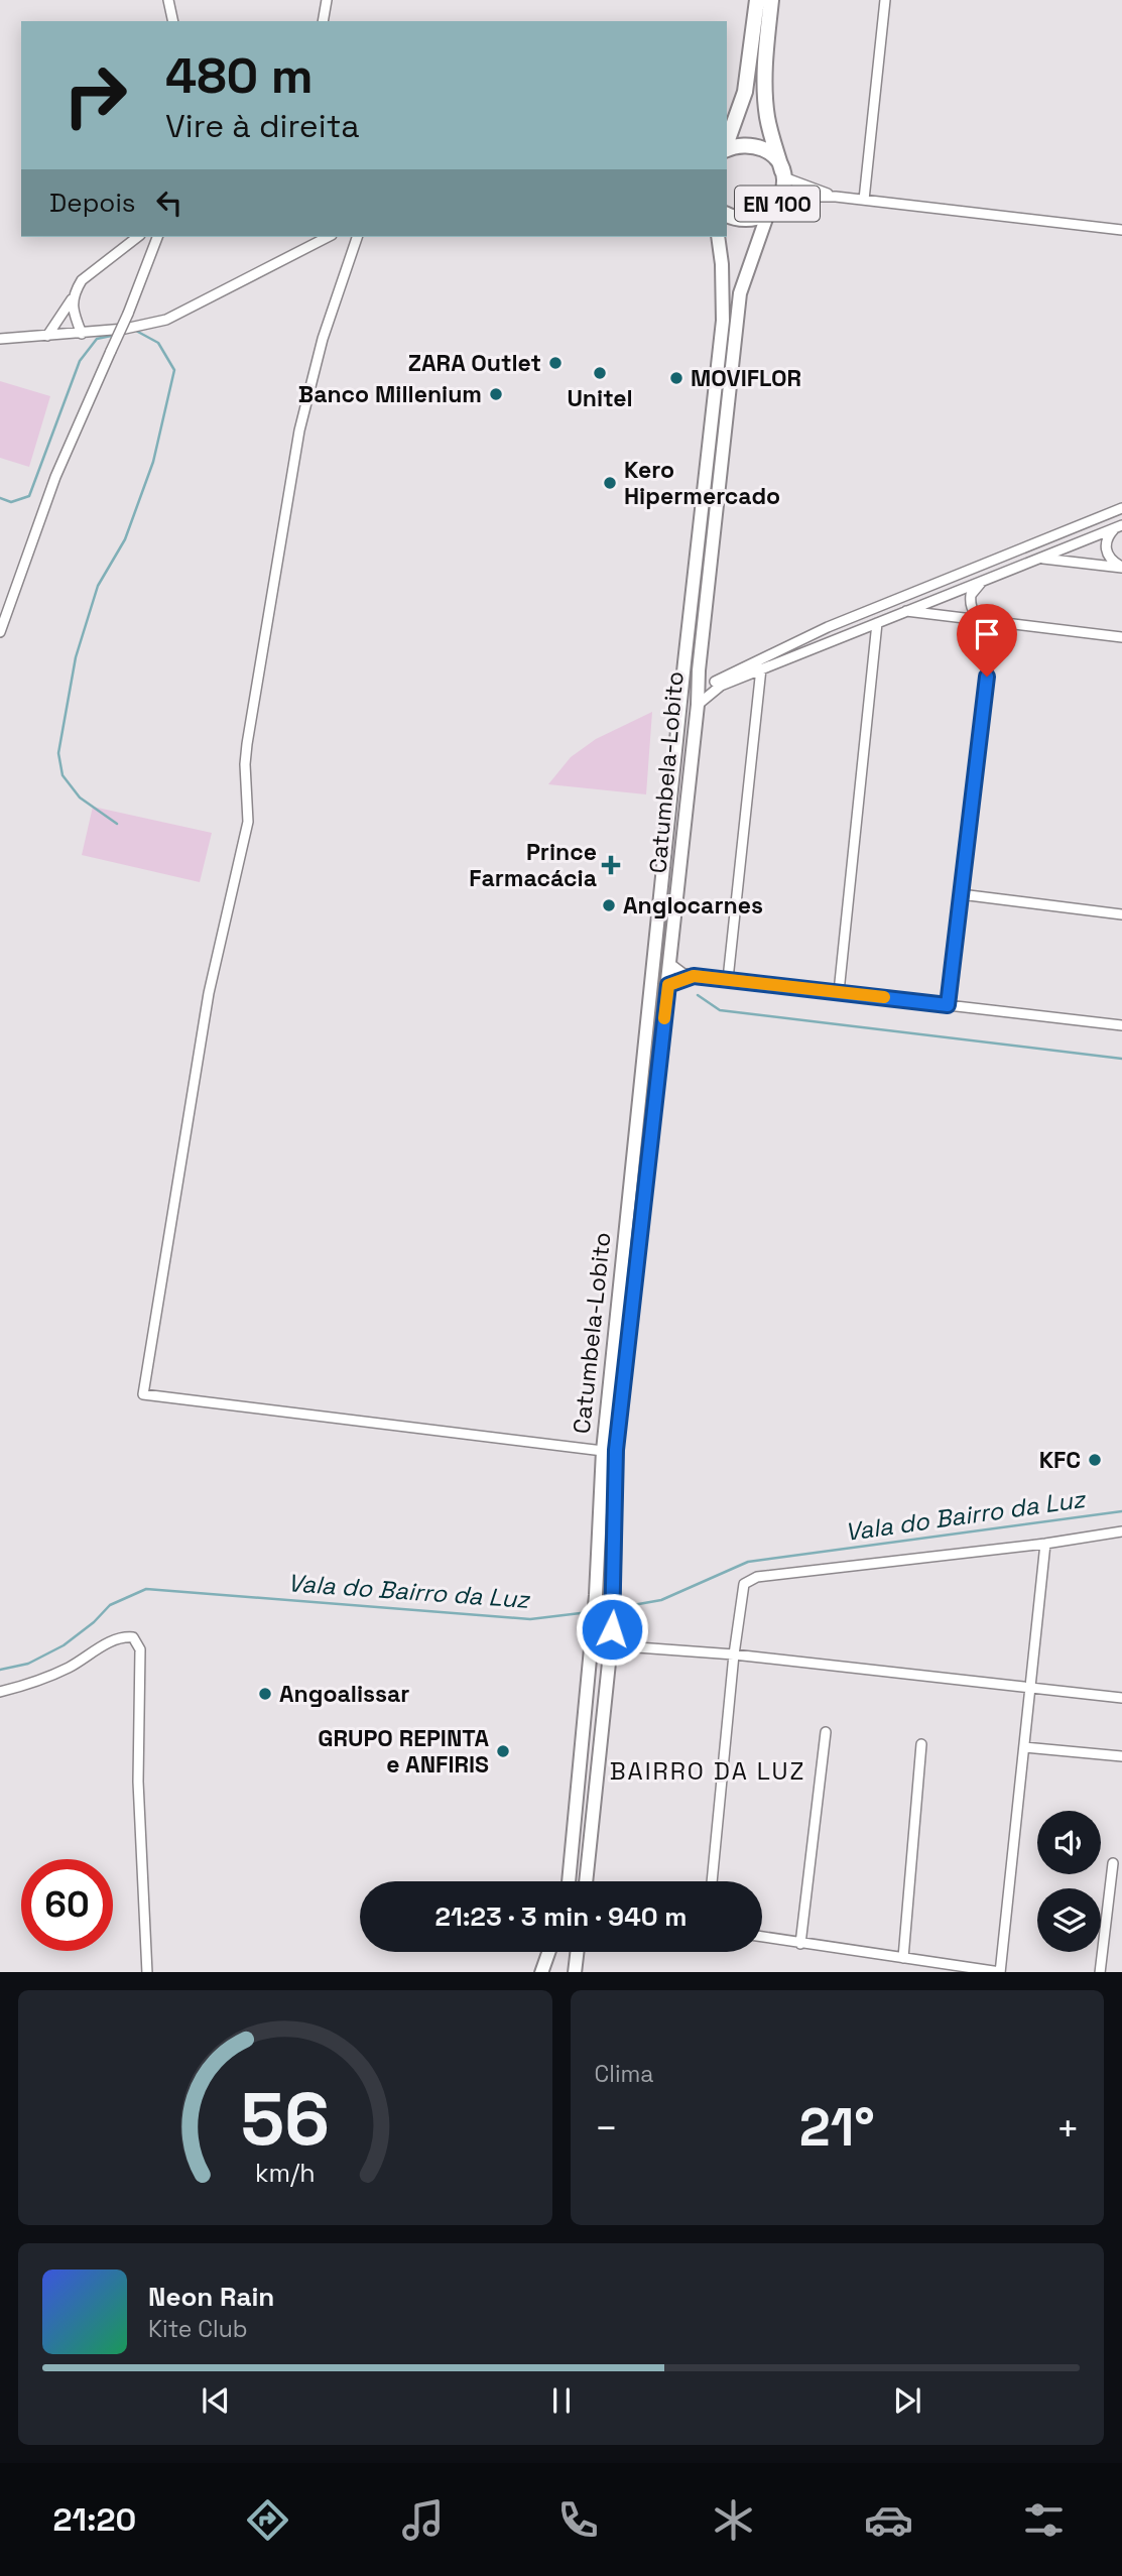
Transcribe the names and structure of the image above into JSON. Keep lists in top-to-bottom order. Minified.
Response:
{"streets":{"highway":["EN 100"],"main road":["Catumbela-Lobito"]},"crossings":[["EN 100","Catumbela-Lobito"]],"districts":["BAIRRO DA LUZ"],"water":["Vala do Bairro da Luz"],"places":{"other":["ZARA Outlet","Unitel","MOVIFLOR","Banco Millenium","Kero Hipermercado","Anglocarnes","KFC","Angoalissar","GRUPO REPINTA e ANFIRIS"],"health":["Prince Farmacácia"]},"page":{"turn":["480 m","Vire à direita"],"then":"Depois","limit":"60","trip":"21:23 · 3 min · 940 m","tile":"Clima","heat":["−","21°","+"],"song":["Neon Rain","Kite Club"],"tabs":"21:20","gauge":["56","km/h"]}}
